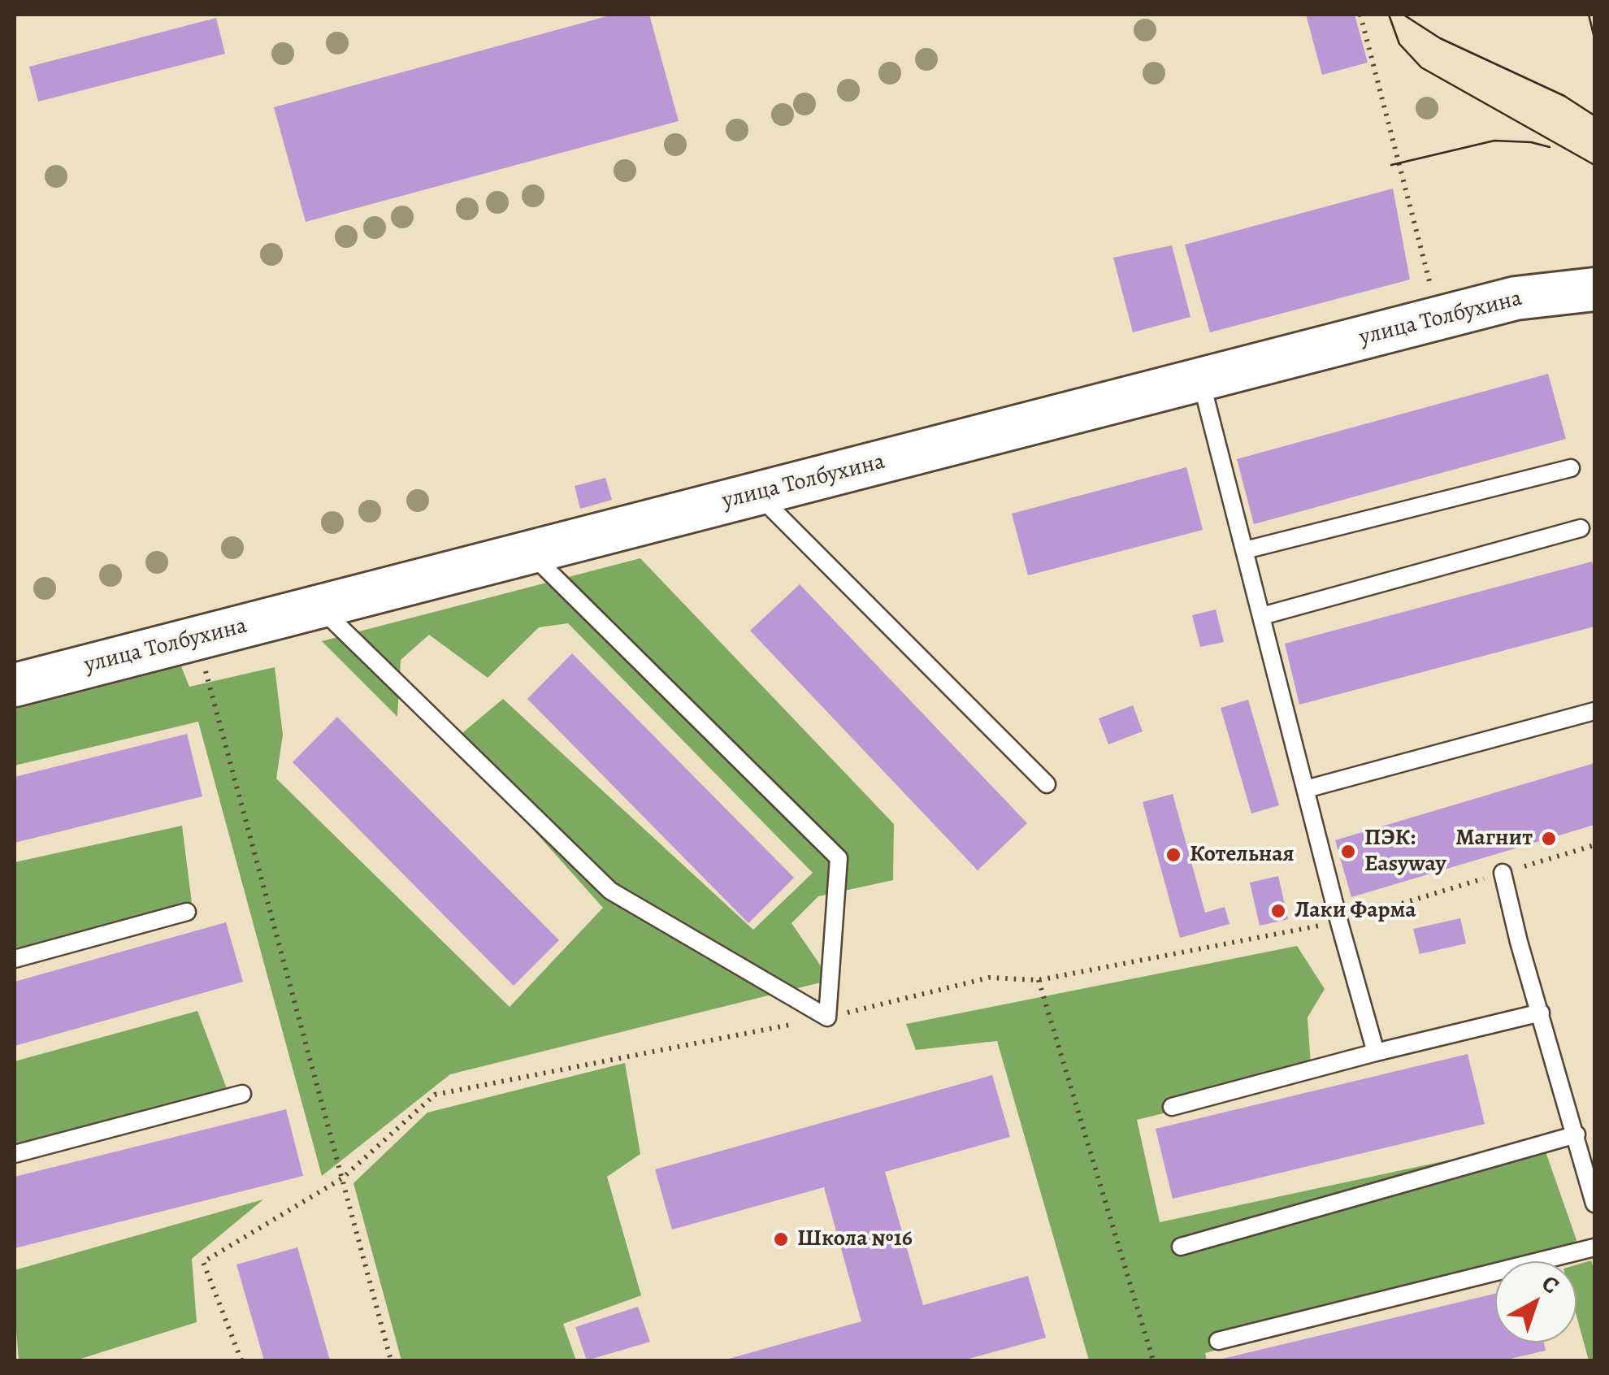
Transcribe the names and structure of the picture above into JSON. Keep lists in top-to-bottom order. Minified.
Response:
{"streets":{"street":["улица Толбухина"]},"places":["Магнит","ПЭК: Easyway","Котельная","Лаки Фарма","Школа №16"],"north":"top right"}
